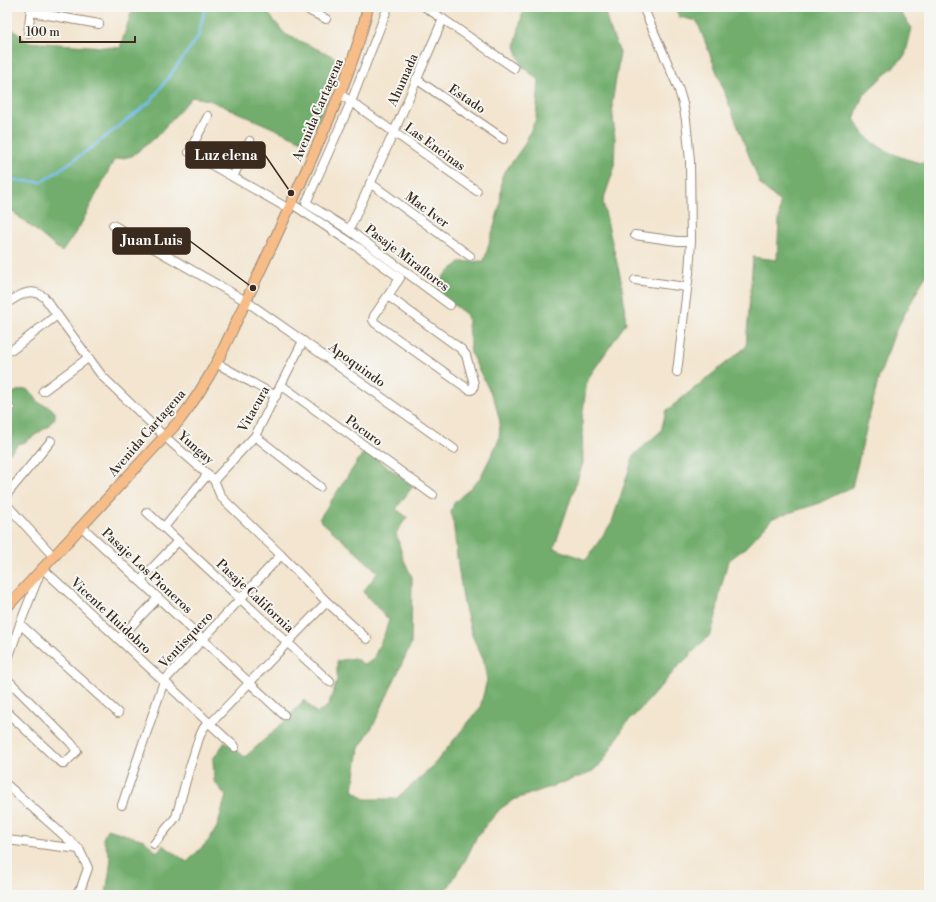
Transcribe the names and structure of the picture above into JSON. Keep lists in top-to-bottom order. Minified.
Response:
{"streets":{"main road":["Avenida Cartagena"],"street":["Ahumada","Estado","Las Encinas","Mac Iver","Pasaje Miraflores","Apoquindo","Vitacura","Pocuro","Yungay","Pasaje Los Pioneros","Pasaje California","Vicente Huidobro","Ventisquero"]},"crossings":[["Ahumada","Estado"],["Ahumada","Las Encinas"],["Ahumada","Mac Iver"],["Ahumada","Pasaje Miraflores"],["Avenida Cartagena","Las Encinas"],["Avenida Cartagena","Apoquindo"],["Avenida Cartagena","Yungay"],["Avenida Cartagena","Pasaje Los Pioneros"],["Avenida Cartagena","Vicente Huidobro"],["Las Encinas","Pasaje Miraflores"],["Apoquindo","Vitacura"],["Vitacura","Pocuro"],["Vitacura","Yungay"],["Yungay","Ventisquero"],["Pasaje Los Pioneros","Ventisquero"],["Pasaje California","Ventisquero"],["Vicente Huidobro","Ventisquero"]],"places":["Luz elena","Juan Luis"],"scale_bar":"100 m"}
